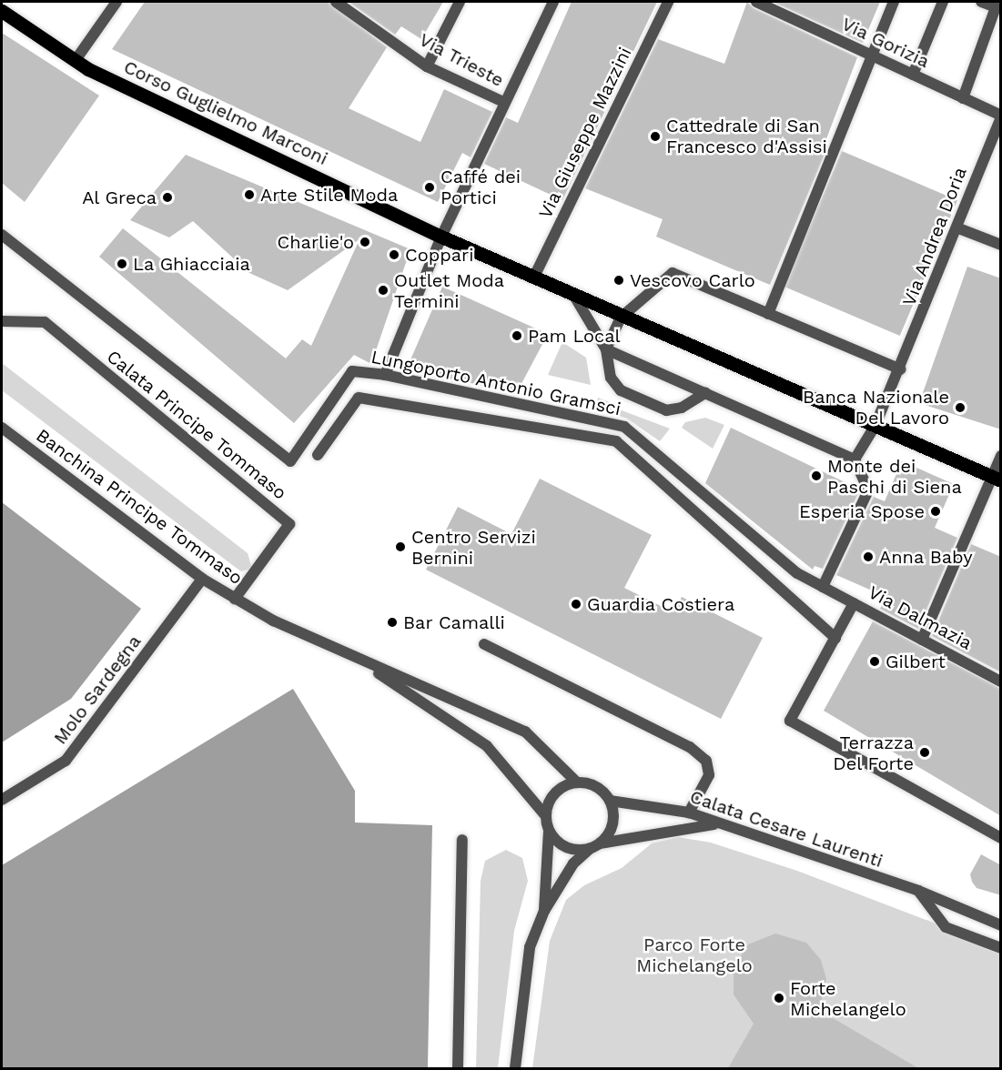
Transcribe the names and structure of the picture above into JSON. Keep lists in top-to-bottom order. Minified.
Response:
{"streets":{"main road":["Corso Guglielmo Marconi"],"street":["Via Gorizia","Via Trieste","Via Giuseppe Mazzini","Via Andrea Doria","Lungoporto Antonio Gramsci","Calata Principe Tommaso","Banchina Principe Tommaso","Via Dalmazia","Molo Sardegna","Calata Cesare Laurenti"]},"crossings":[["Via Gorizia","Via Andrea Doria"],["Via Trieste","Corso Guglielmo Marconi"],["Via Trieste","Lungoporto Antonio Gramsci"],["Corso Guglielmo Marconi","Via Giuseppe Mazzini"],["Corso Guglielmo Marconi","Via Andrea Doria"],["Lungoporto Antonio Gramsci","Via Dalmazia"],["Calata Principe Tommaso","Banchina Principe Tommaso"],["Banchina Principe Tommaso","Molo Sardegna"]],"parks":["Parco Forte Michelangelo"],"places":["Cattedrale di San Francesco d'Assisi","Caffé dei Portici","Arte Stile Moda","Al Greca","Charlie'o","Coppari","La Ghiacciaia","Vescovo Carlo","Outlet Moda Termini","Pam Local","Banca Nazionale Del Lavoro","Monte dei Paschi di Siena","Esperia Spose","Centro Servizi Bernini","Anna Baby","Guardia Costiera","Bar Camalli","Gilbert","Terrazza Del Forte","Forte Michelangelo"]}
